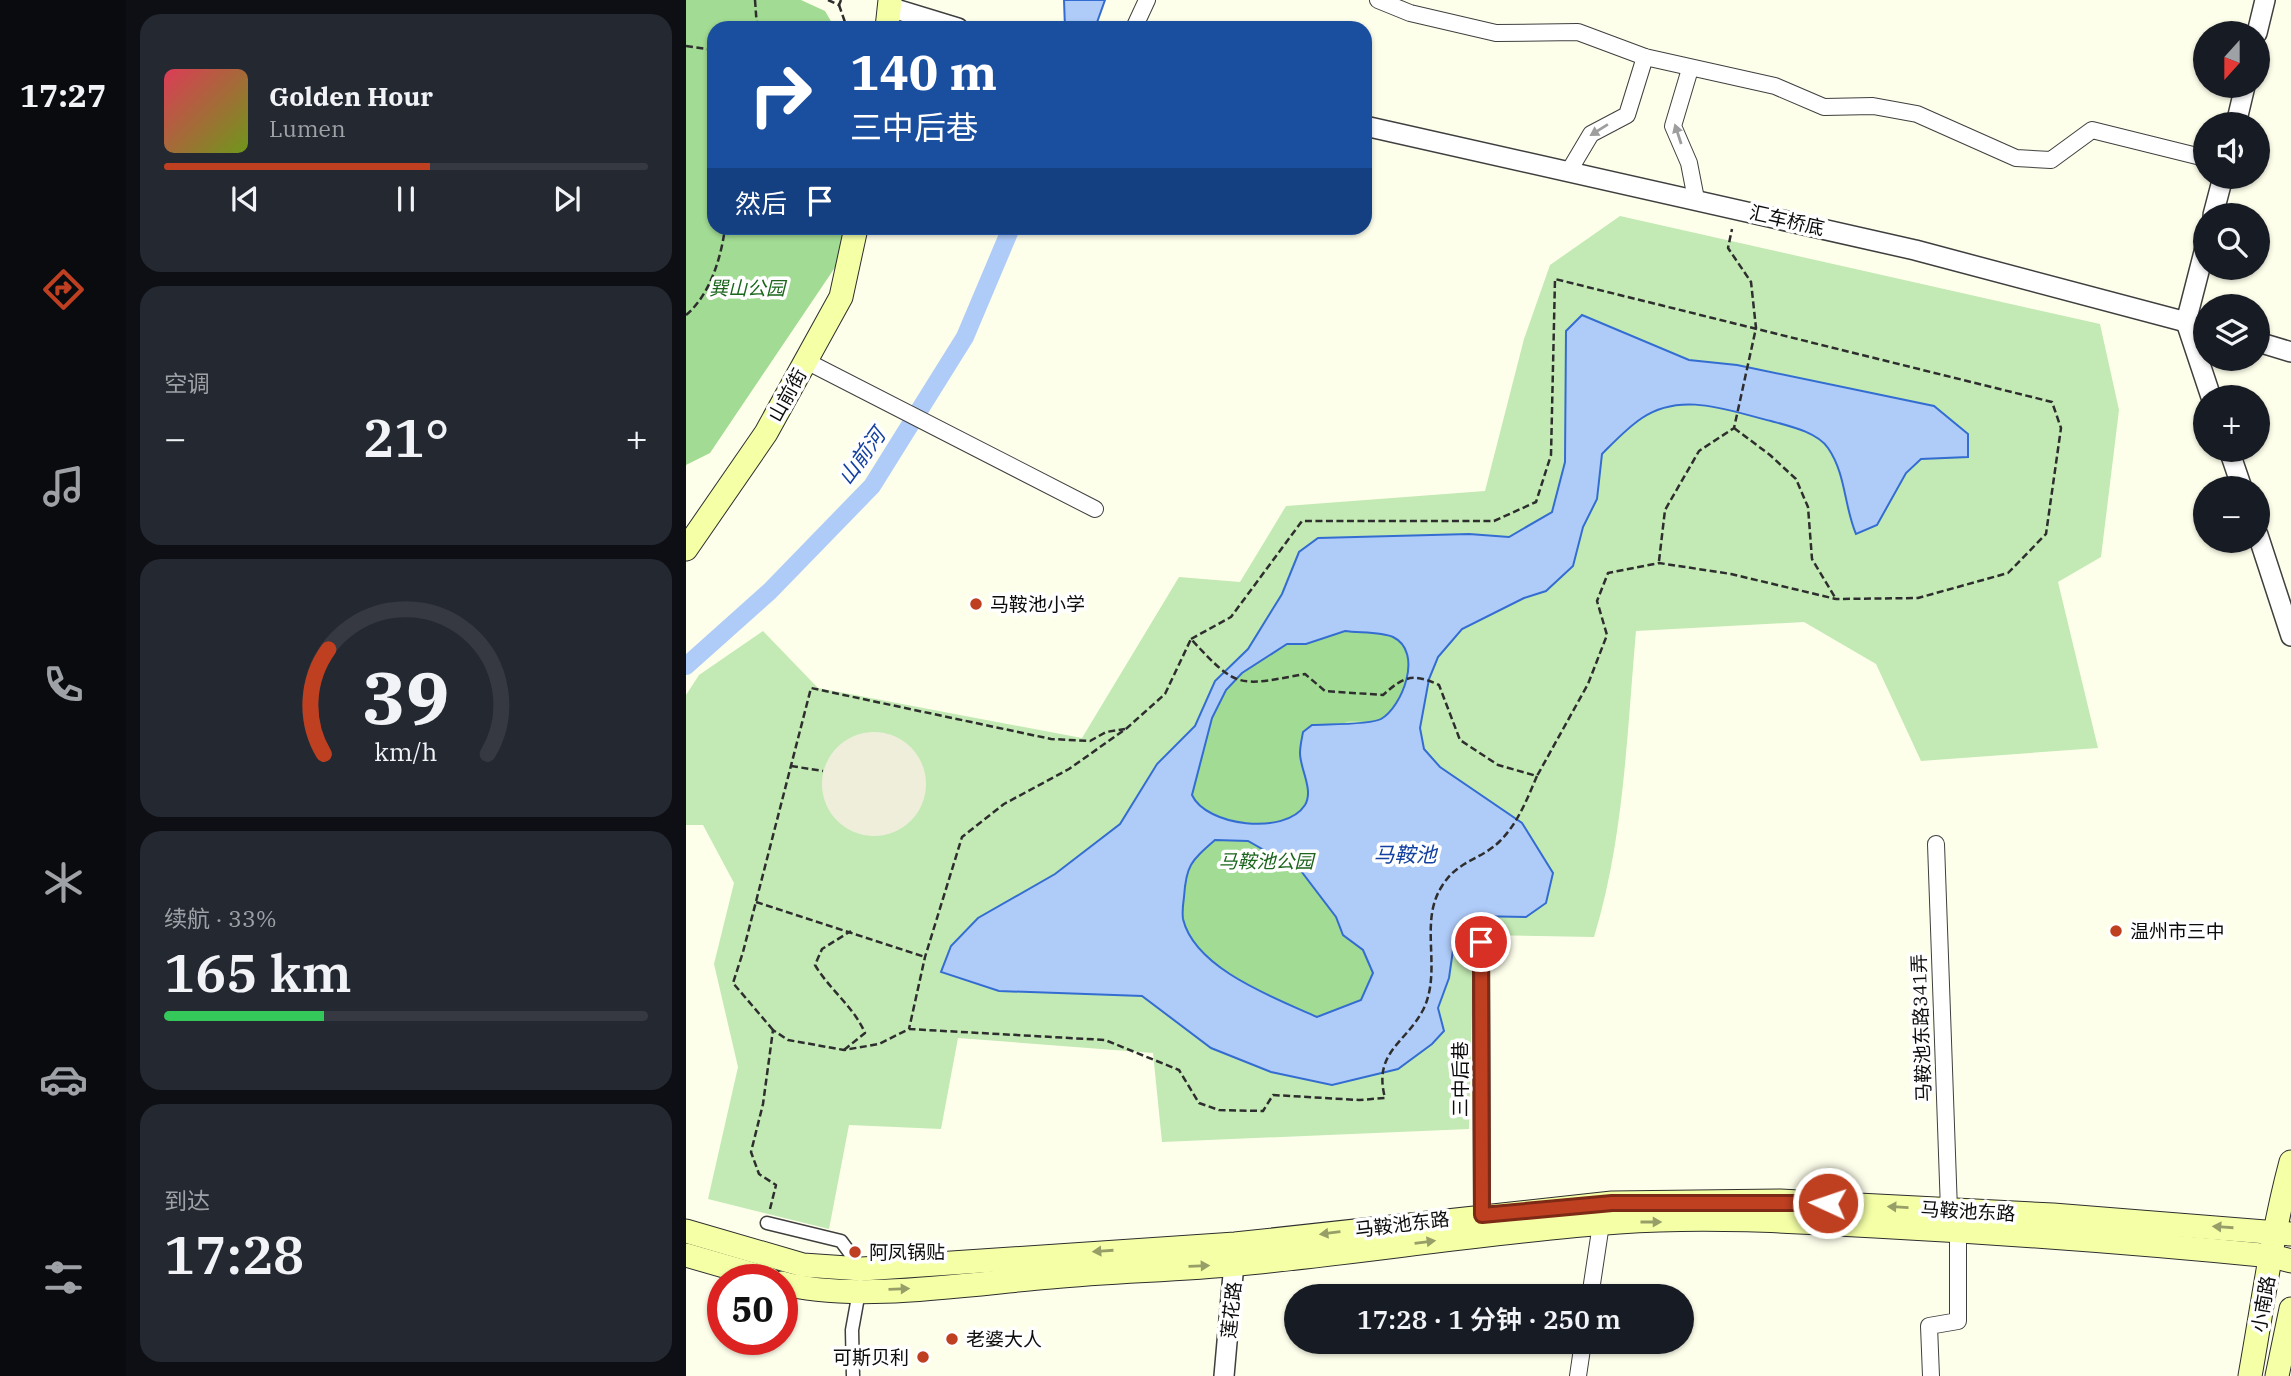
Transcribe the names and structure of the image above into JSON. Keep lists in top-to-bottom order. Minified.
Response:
{"streets":{"main road":["山前街","马鞍池东路","小南路"],"street":["汇车桥底","马鞍池东路341弄","三中后巷","莲花路"]},"crossings":[["马鞍池东路341弄","马鞍池东路"],["三中后巷","马鞍池东路"],["马鞍池东路","小南路"],["马鞍池东路","莲花路"]],"water":["山前河","马鞍池"],"parks":["巽山公园","马鞍池公园"],"places":["马鞍池小学","温州市三中","阿凤锅贴","老婆大人","可斯贝利"],"north":"bottom","page":{"tabs":"17:27","map_buttons":["+","−"],"turn":["140 m","三中后巷"],"song":["Golden Hour","Lumen"],"then":"然后","tile":["空调",["续航 · 33%","165 km"],["到达","17:28"]],"heat":["−","21°","+"],"limit":"50","trip":"17:28 · 1 分钟 · 250 m","gauge":["39","km/h"]}}
